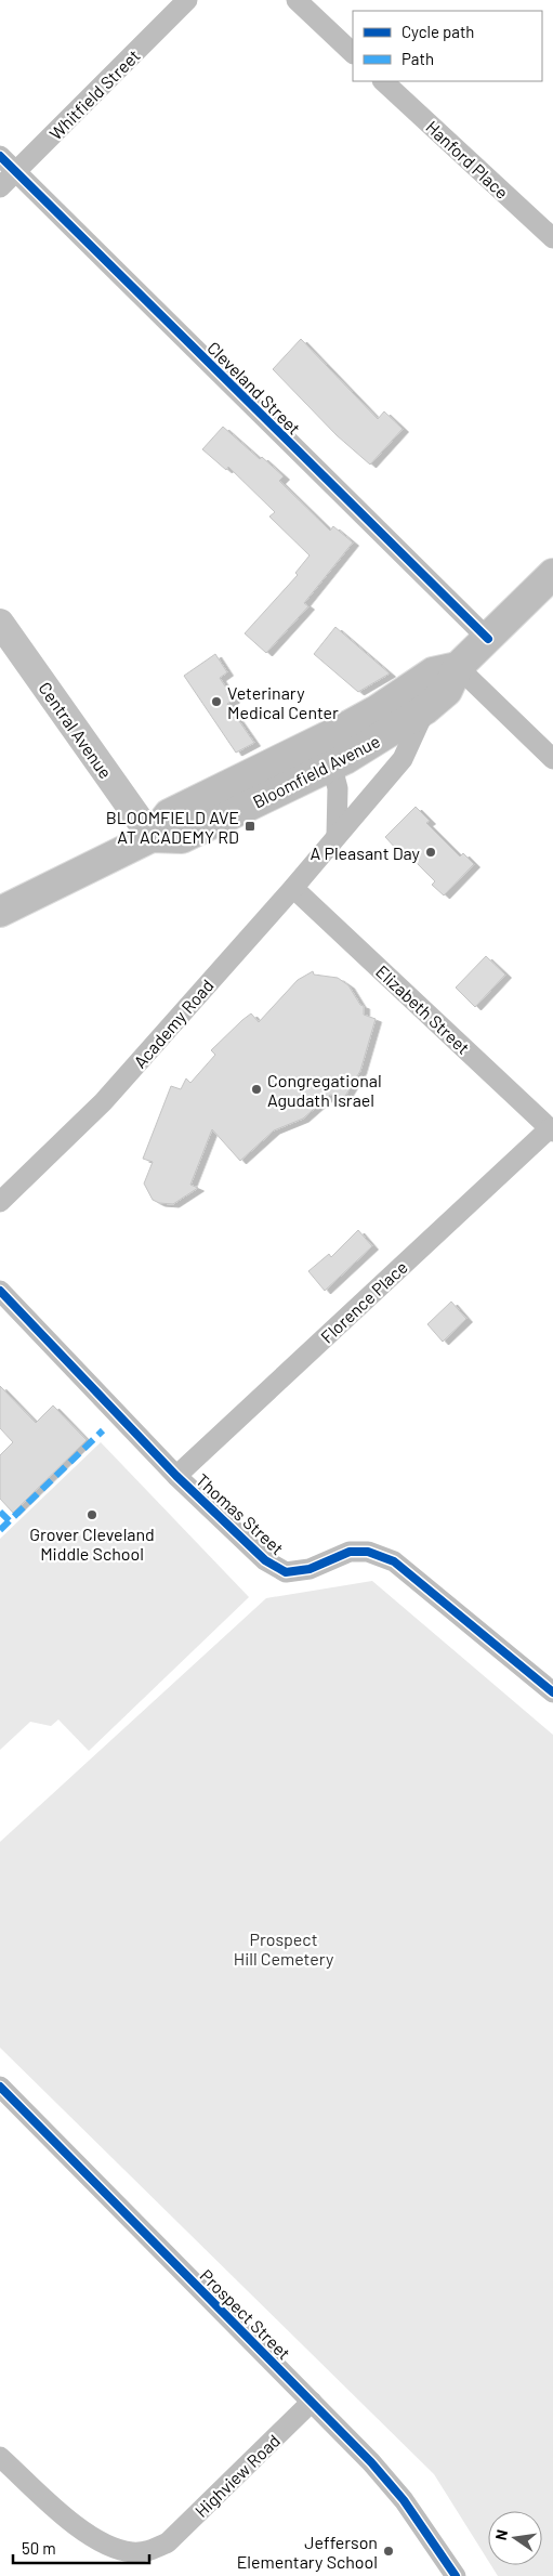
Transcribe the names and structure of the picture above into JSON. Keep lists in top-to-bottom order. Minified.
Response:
{"streets":{"main road":["Central Avenue","Bloomfield Avenue"],"street":["Whitfield Street","Hanford Place","Cleveland Street","Elizabeth Street","Academy Road","Florence Place","Thomas Street","Prospect Street","Highview Road"]},"crossings":[["Whitfield Street","Cleveland Street"],["Cleveland Street","Bloomfield Avenue"],["Central Avenue","Bloomfield Avenue"],["Bloomfield Avenue","Academy Road"],["Elizabeth Street","Academy Road"],["Elizabeth Street","Florence Place"],["Florence Place","Thomas Street"],["Prospect Street","Highview Road"]],"parks":["Prospect Hill Cemetery"],"places":{"other":["Veterinary Medical Center","A Pleasant Day","Congregational Agudath Israel","Grover Cleveland Middle School","Jefferson Elementary School"],"transit":["BLOOMFIELD AVE AT ACADEMY RD"]},"legend":["Cycle path","Path"],"scale_bar":"50 m","north":"left"}
